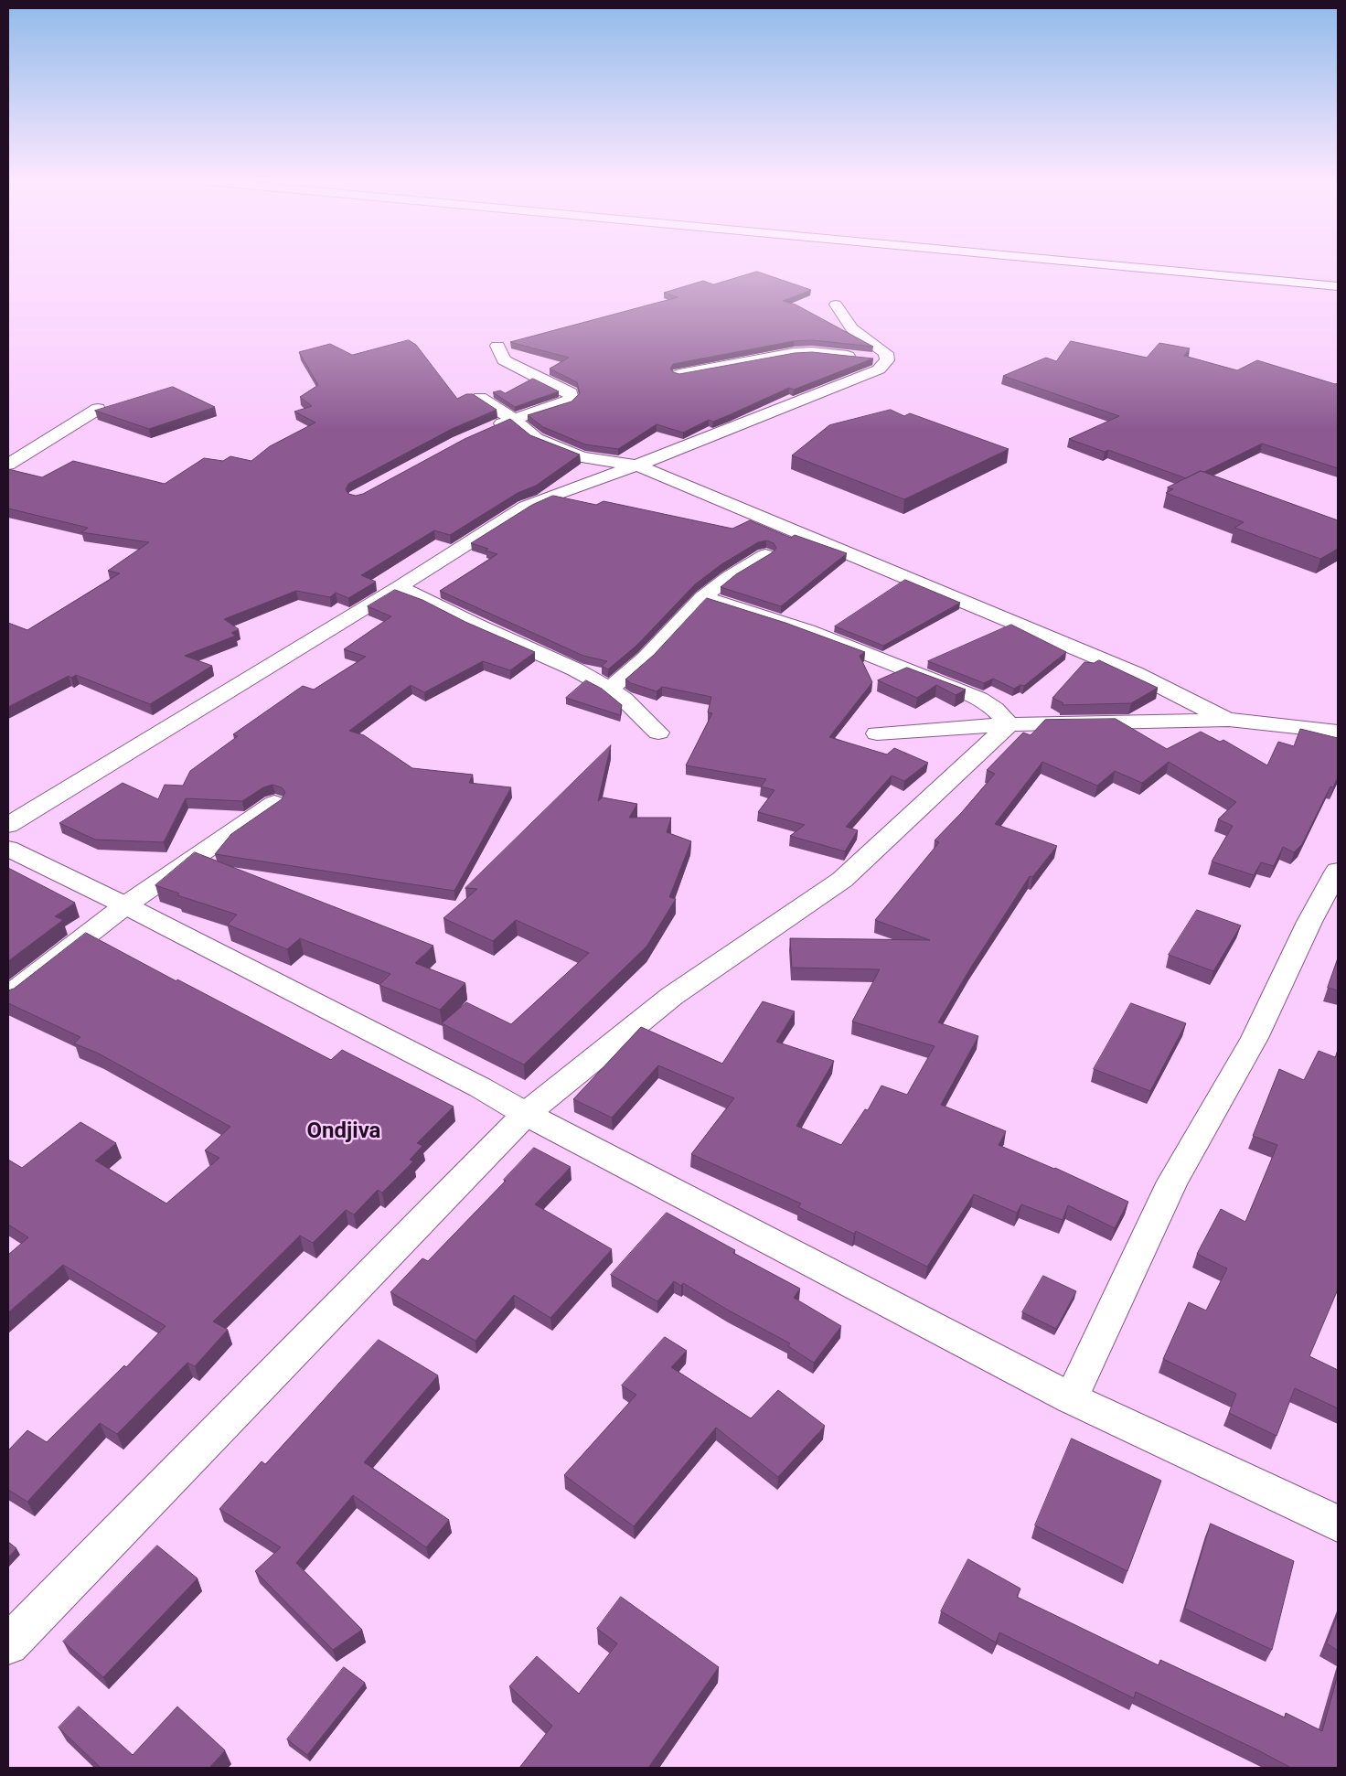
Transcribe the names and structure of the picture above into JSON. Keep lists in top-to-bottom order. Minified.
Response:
{"districts":["Ondjiva"]}
